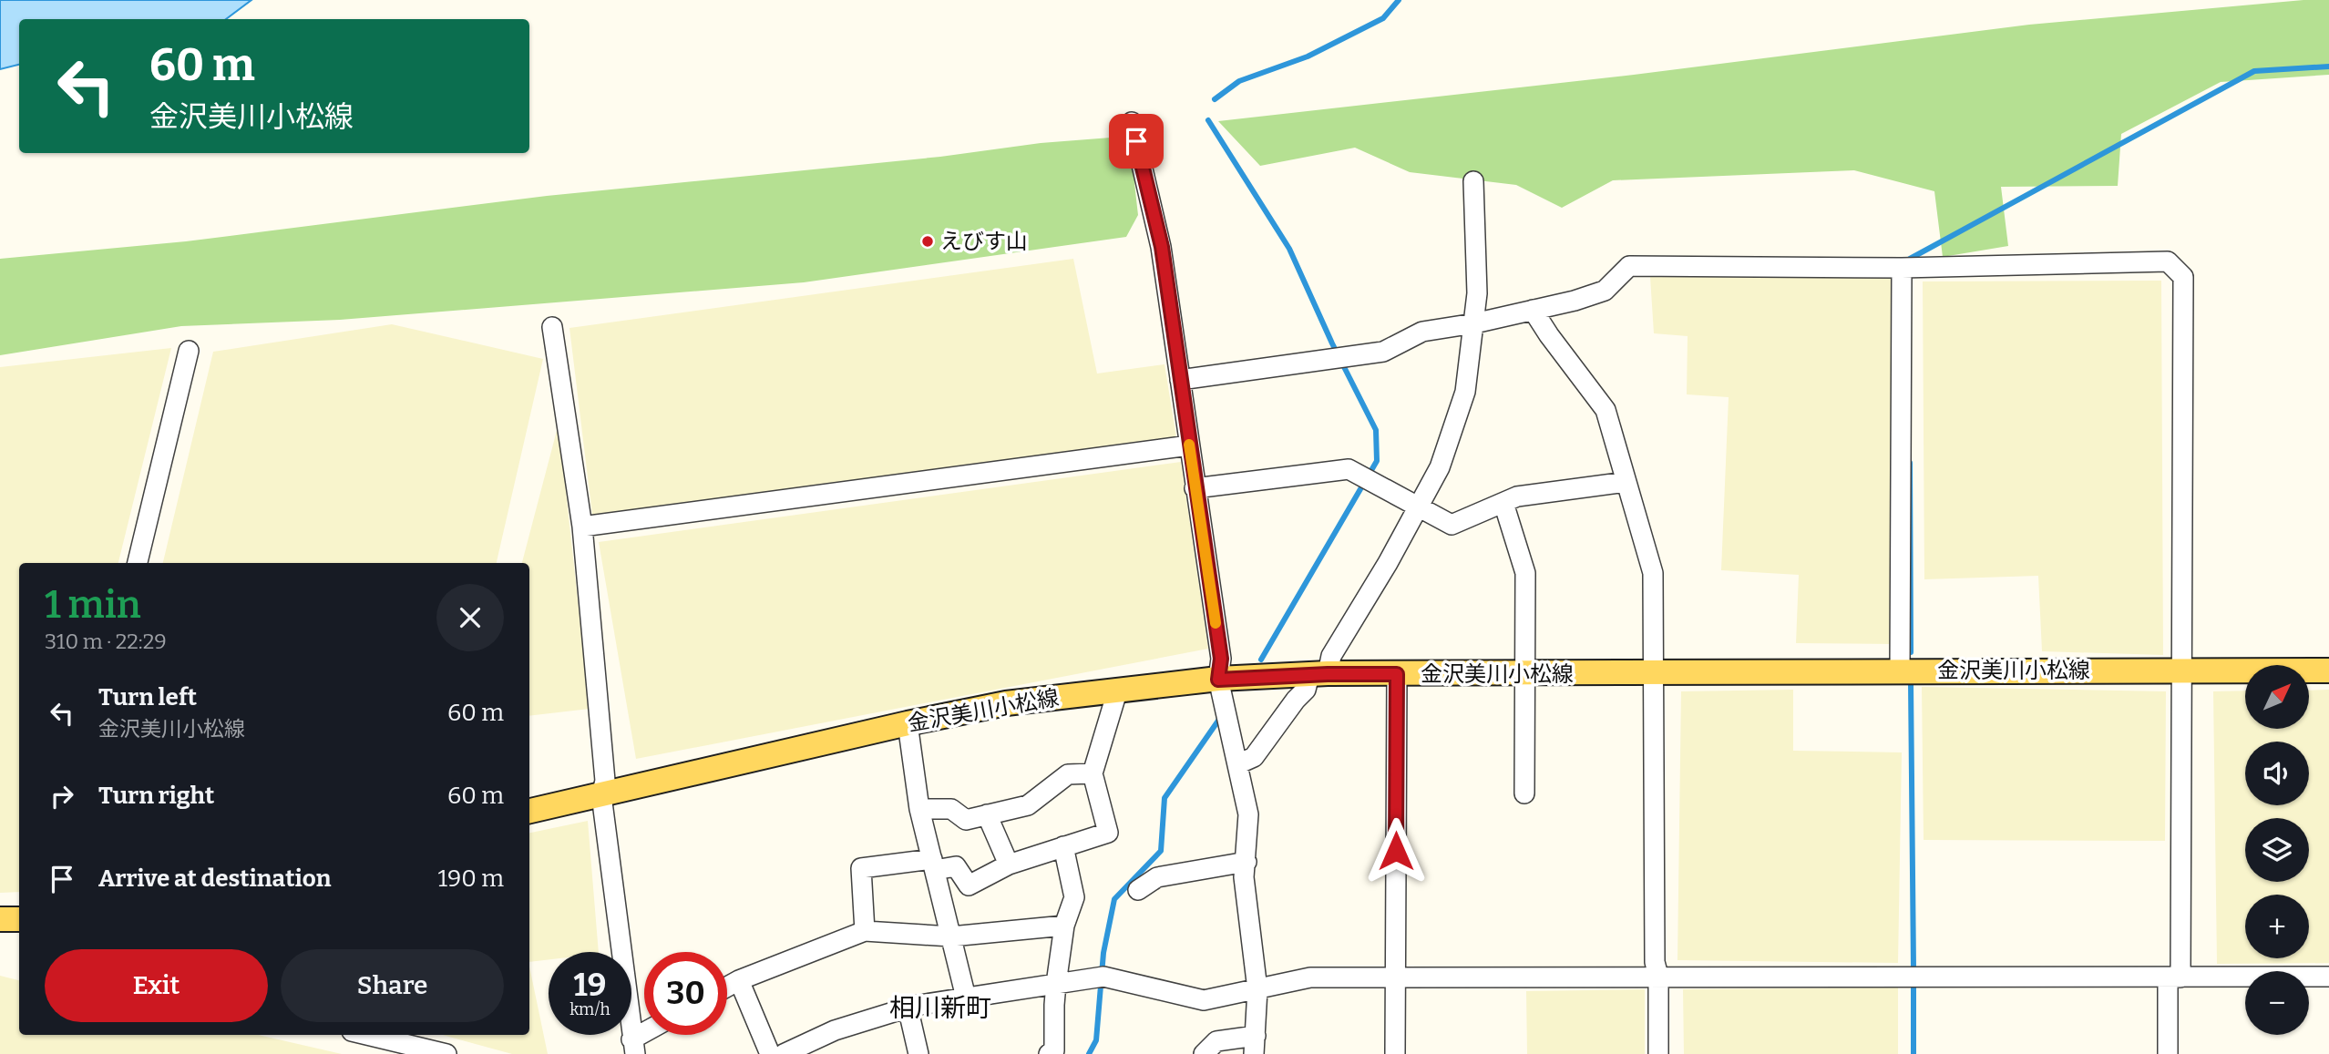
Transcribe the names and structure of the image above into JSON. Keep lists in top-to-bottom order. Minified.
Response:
{"streets":{"main road":["金沢美川小松線"]},"districts":["相川新町"],"places":["えびす山"],"north":"top right","page":{"turn":["60 m","金沢美川小松線"],"heading":["1 min","310 m · 22:29"],"map_buttons":["+","−"],"list":[{"name":"Turn left","note":"金沢美川小松線","value":"60 m"},{"name":"Turn right","value":"60 m"},{"name":"Arrive at destination","value":"190 m"}],"buttons":["Exit","Share"],"speed":"19 km/h","limit":"30"}}
